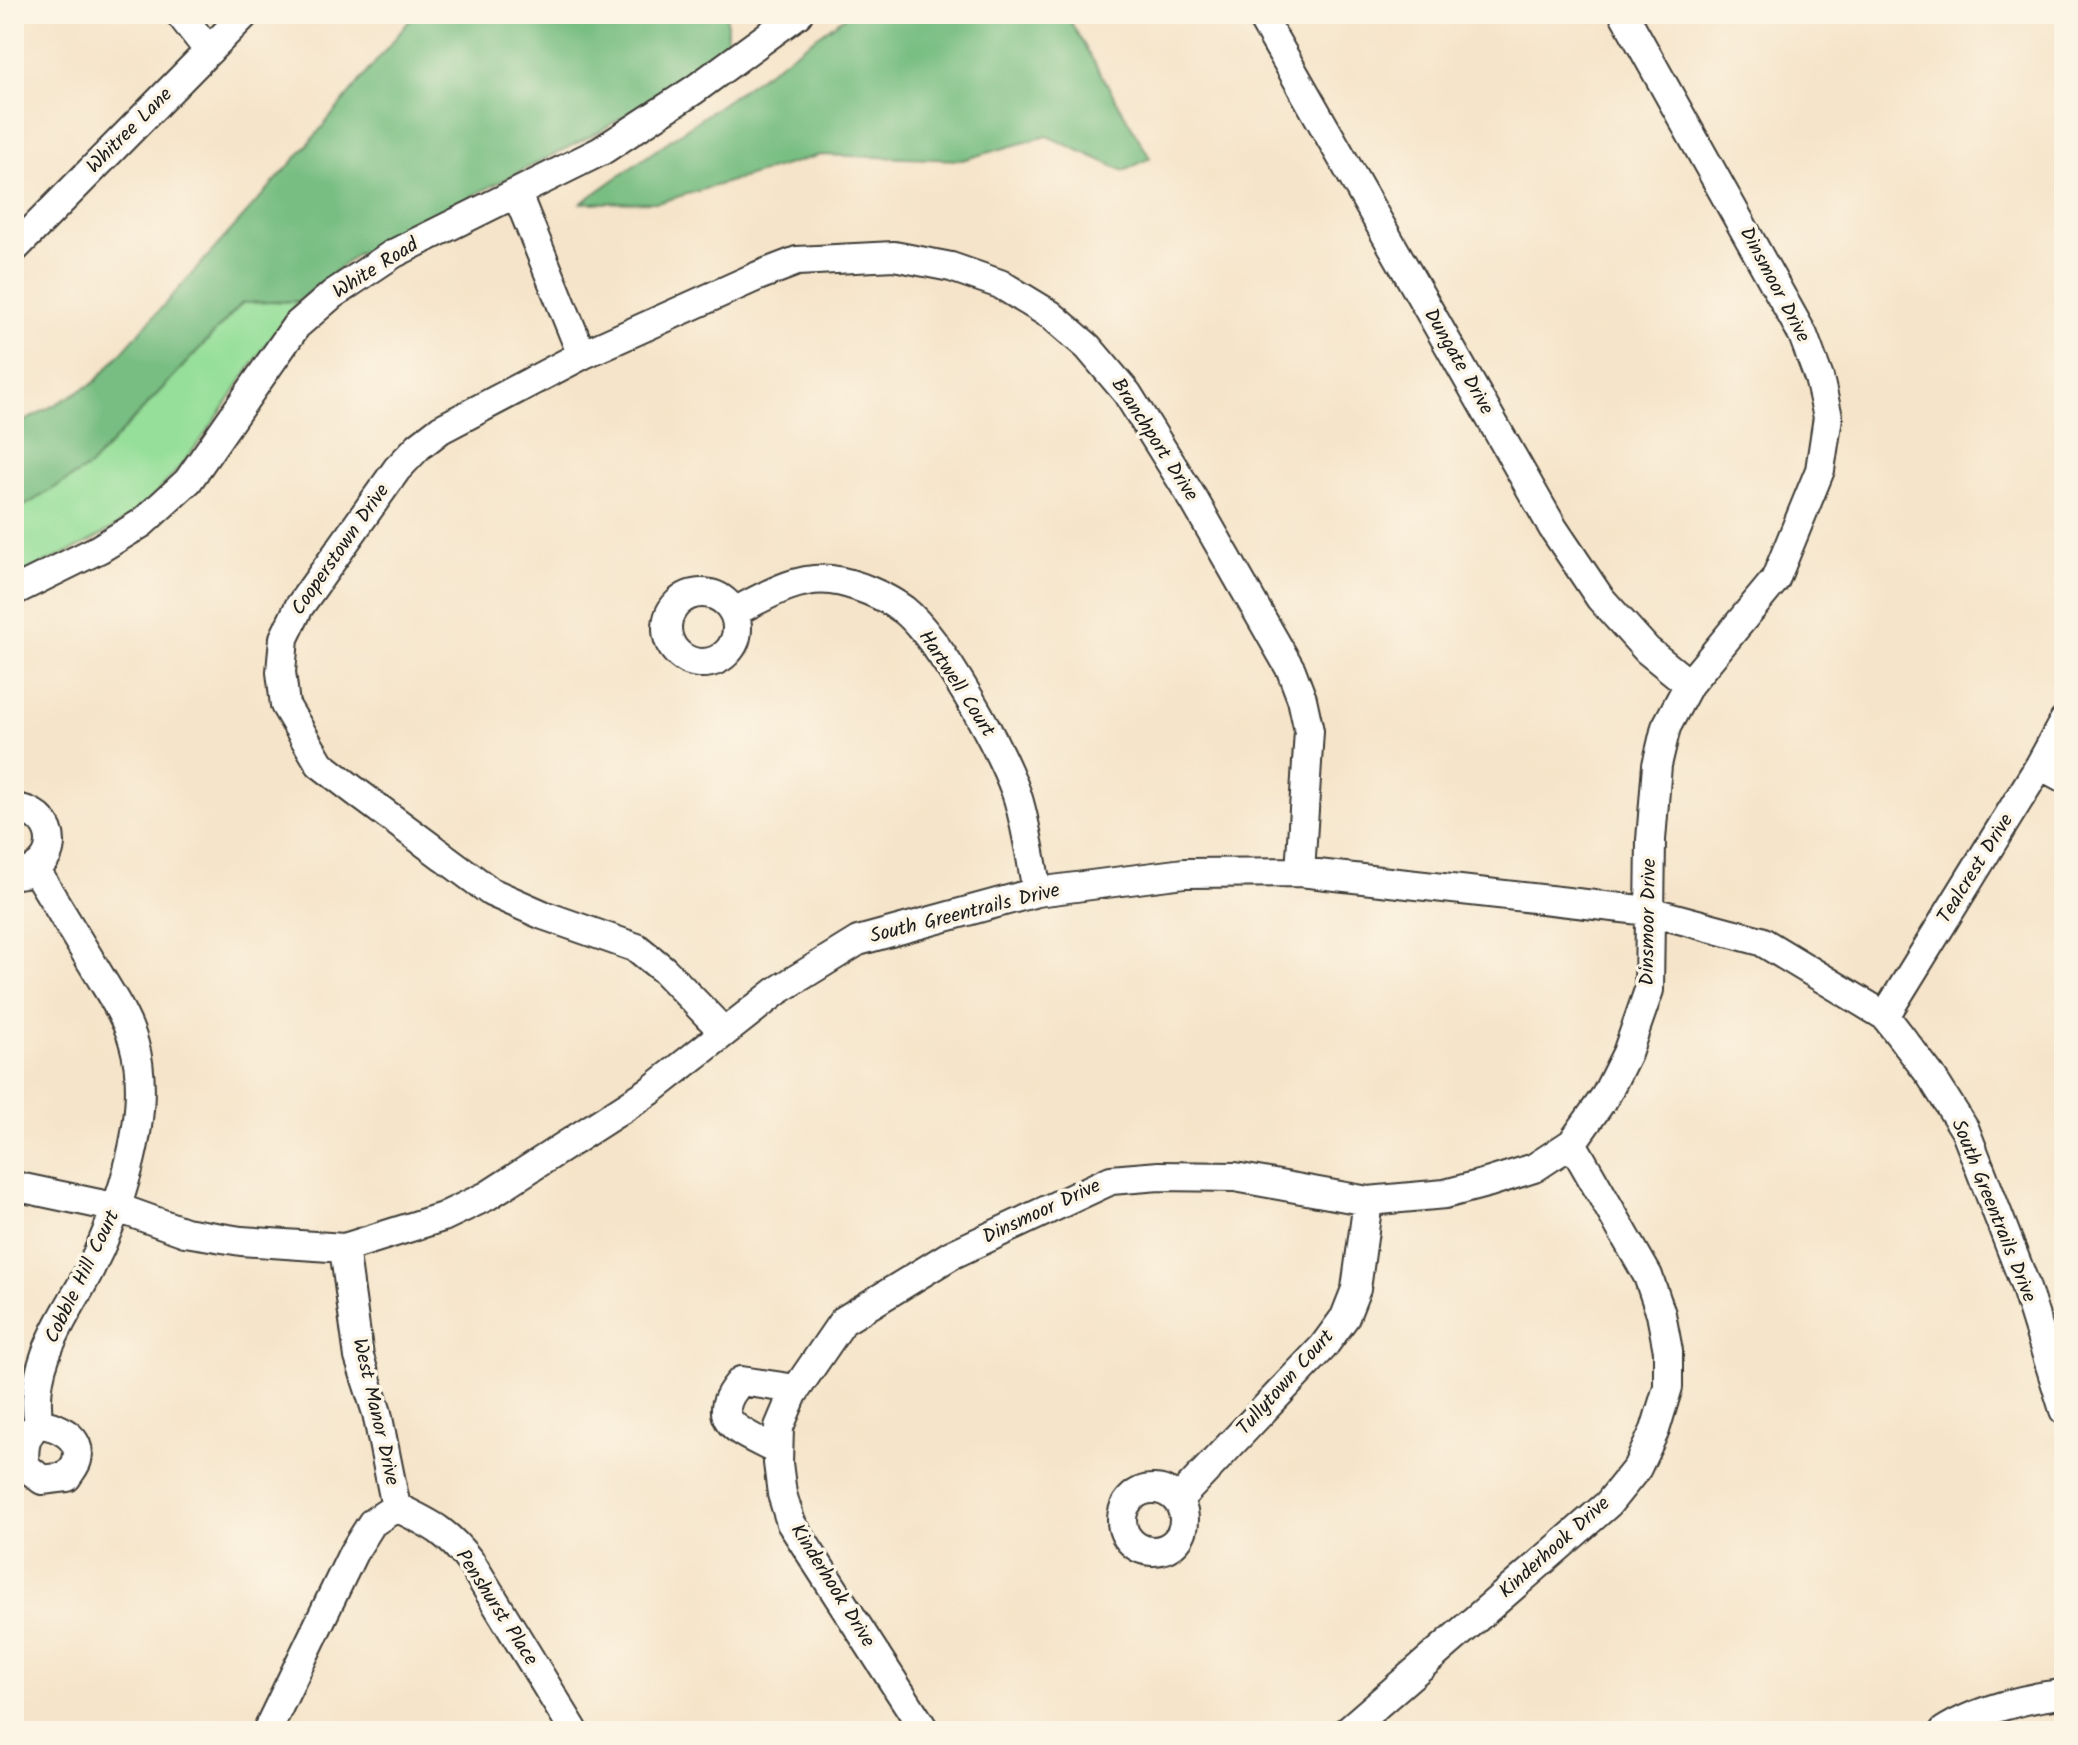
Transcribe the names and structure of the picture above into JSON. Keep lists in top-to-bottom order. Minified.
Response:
{"streets":{"street":["Whitree Lane","White Road","Dinsmoor Drive","Dungate Drive","Branchport Drive","Cooperstown Drive","Hartwell Court","Tealcrest Drive","South Greentrails Drive","Cobble Hill Court","Tullytown Court","West Manor Drive","Kinderhook Drive","Penshurst Place"]},"crossings":[["Dinsmoor Drive","Dungate Drive"],["Dinsmoor Drive","South Greentrails Drive"],["Dinsmoor Drive","Tullytown Court"],["Dinsmoor Drive","Kinderhook Drive"],["Branchport Drive","Cooperstown Drive"],["Branchport Drive","South Greentrails Drive"],["Cooperstown Drive","South Greentrails Drive"],["Hartwell Court","South Greentrails Drive"],["Tealcrest Drive","South Greentrails Drive"],["South Greentrails Drive","Cobble Hill Court"],["South Greentrails Drive","West Manor Drive"],["West Manor Drive","Penshurst Place"]]}
